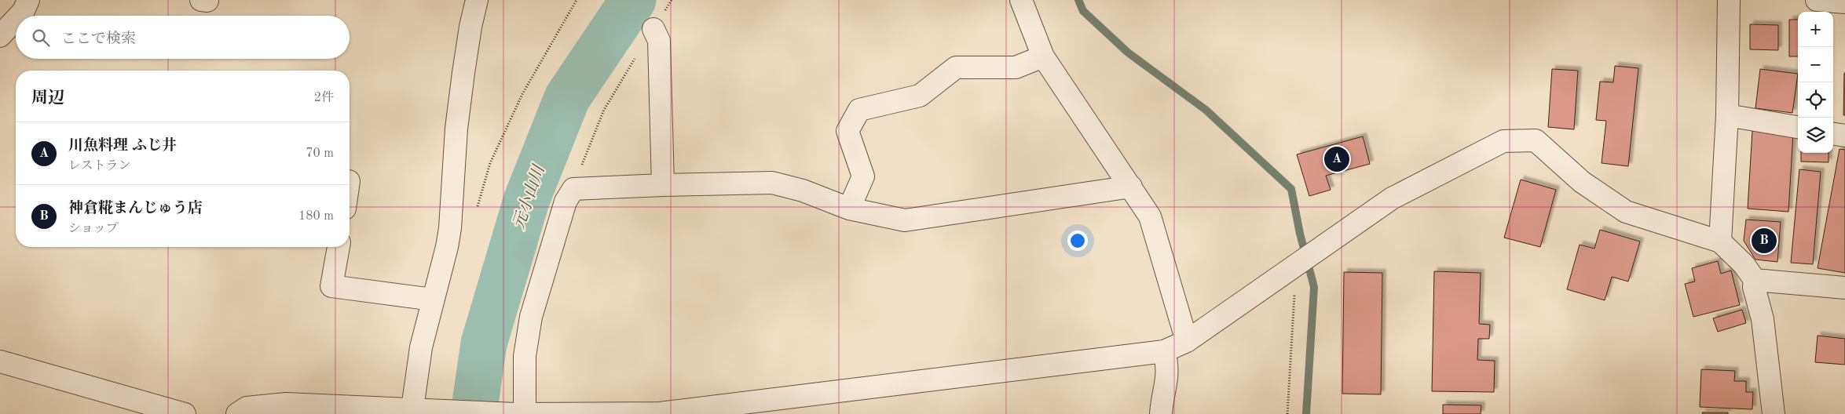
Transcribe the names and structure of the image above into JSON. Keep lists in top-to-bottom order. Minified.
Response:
{"water":["元小山川"],"page":{"map_buttons":["+","−"],"search":"ここで検索","heading":["周辺","2件"],"list":[{"mark":"A","name":"川魚料理 ふじ井","note":"レストラン","value":"70 m"},{"mark":"B","name":"神倉糀まんじゅう店","note":"ショップ","value":"180 m"}],"pins":["A","B"]}}
